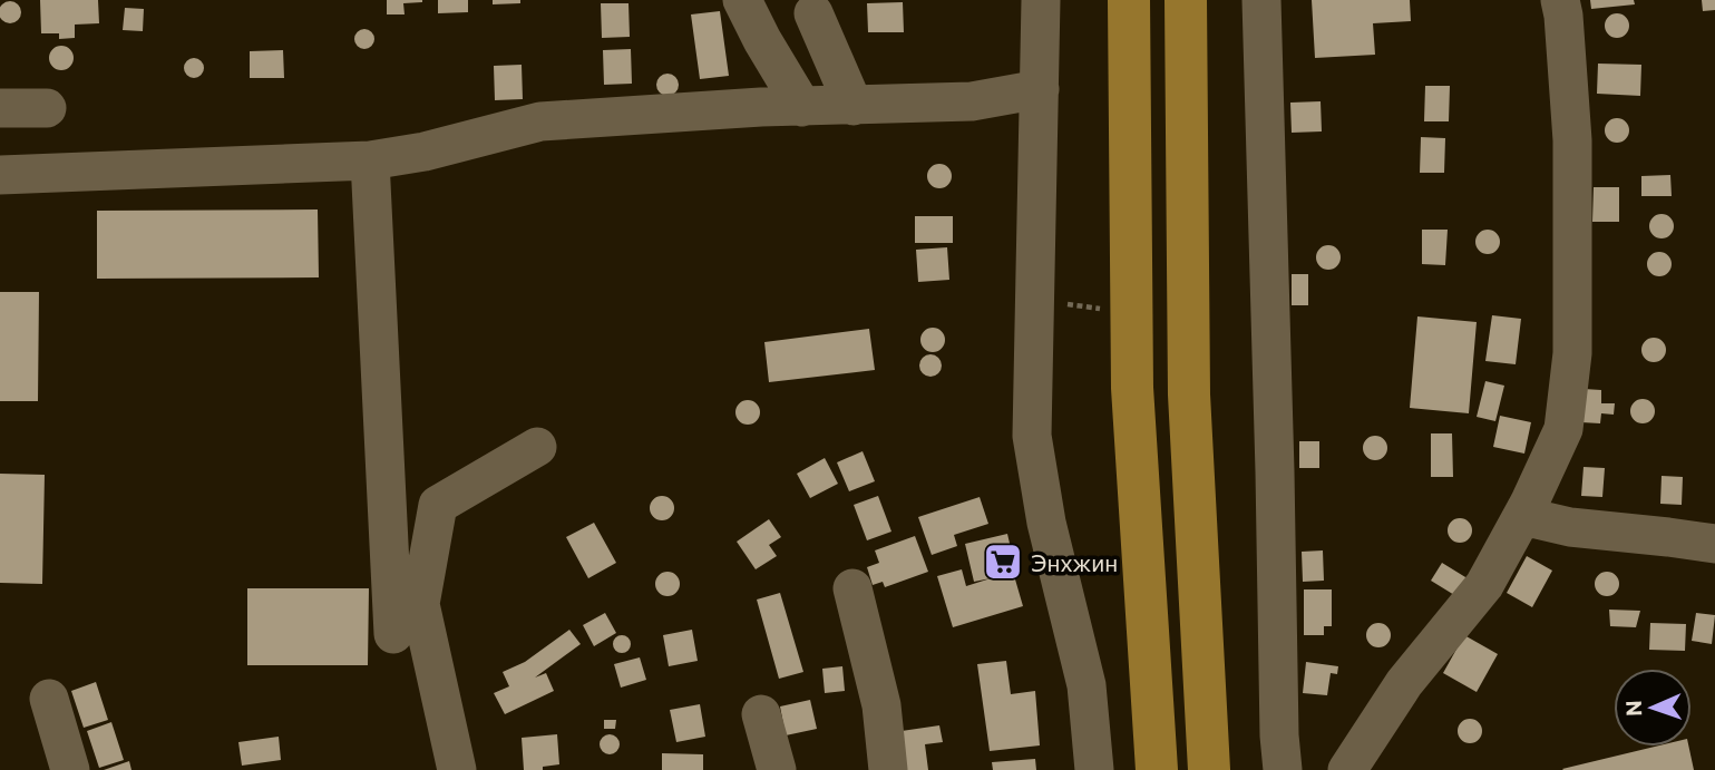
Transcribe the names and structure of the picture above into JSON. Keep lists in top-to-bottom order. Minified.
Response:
{"places":{"supermarket":["Энхжин"]},"north":"left"}
